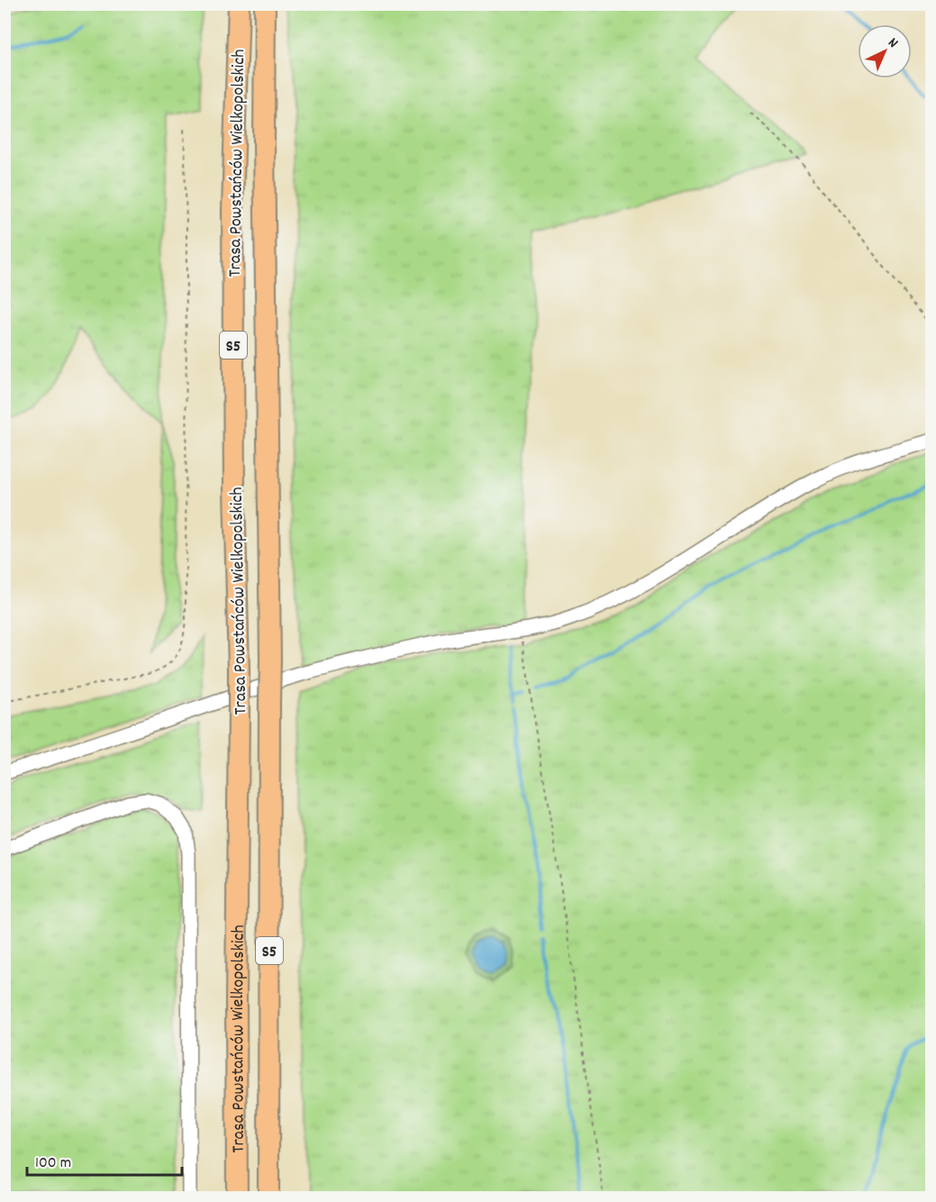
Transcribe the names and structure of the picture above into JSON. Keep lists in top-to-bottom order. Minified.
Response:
{"streets":{"highway":["Trasa Powstańców Wielkopolskich","S5"]},"scale_bar":"100 m","north":"top right"}
